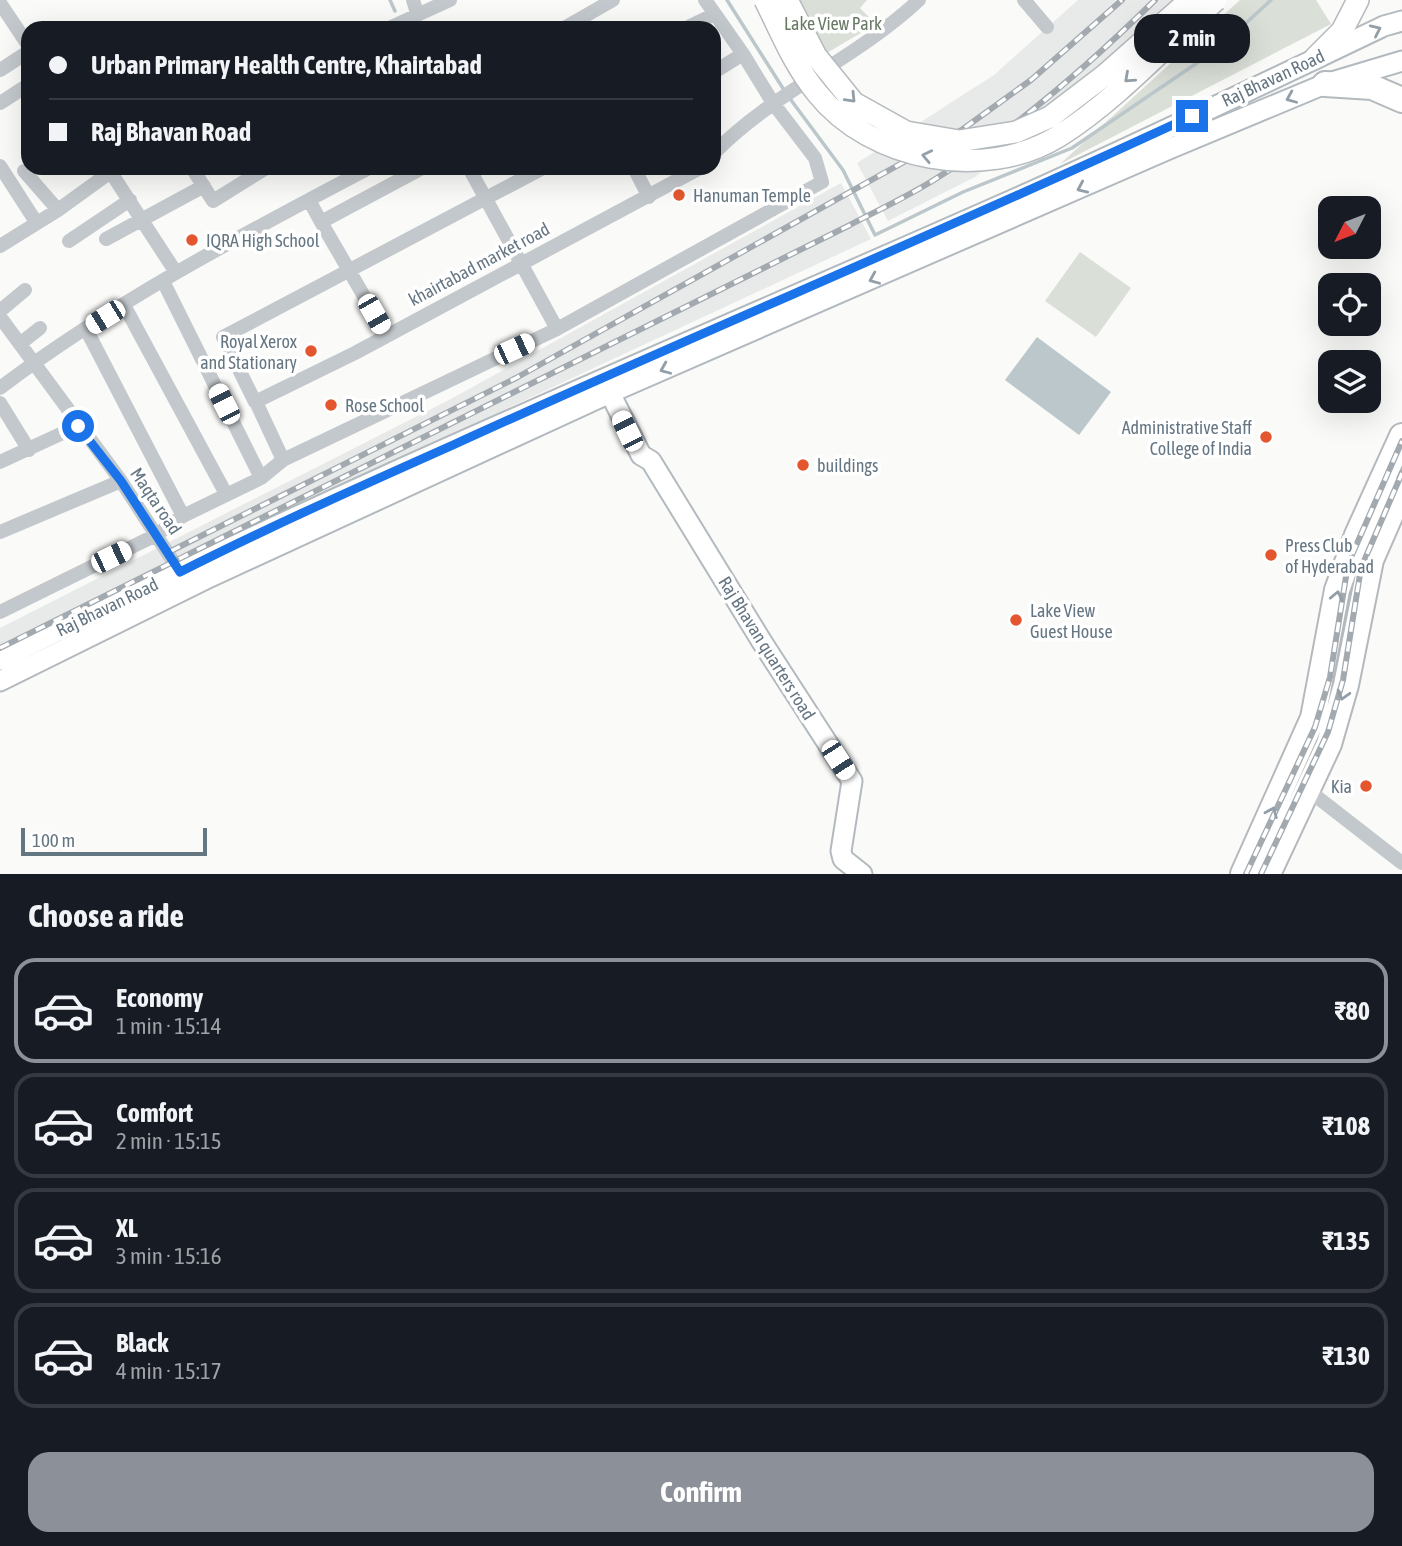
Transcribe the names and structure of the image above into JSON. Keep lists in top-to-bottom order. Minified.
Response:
{"streets":{"main road":["Raj Bhavan Road","Raj Bhavan quarters road"],"street":["khairtabad market road","Maqta road"]},"crossings":[["Raj Bhavan Road","Maqta road"],["Raj Bhavan Road","Raj Bhavan quarters road"]],"parks":["Lake View Park"],"places":["Hanuman Temple","IQRA High School","Royal Xerox and Stationary","Rose School","Administrative Staff College of India","buildings","Press Club of Hyderabad","Lake View Guest House","Kia"],"scale_bar":"100 m","north":"bottom left","page":{"bubble":"2 min","banner":["Urban Primary Health Centre, Khairtabad","Raj Bhavan Road"],"scale":"100 m","heading":"Choose a ride","list":[{"name":"Economy","note":"1 min · 15:14","value":"₹80"},{"name":"Comfort","note":"2 min · 15:15","value":"₹108"},{"name":"XL","note":"3 min · 15:16","value":"₹135"},{"name":"Black","note":"4 min · 15:17","value":"₹130"}],"buttons":"Confirm"}}
